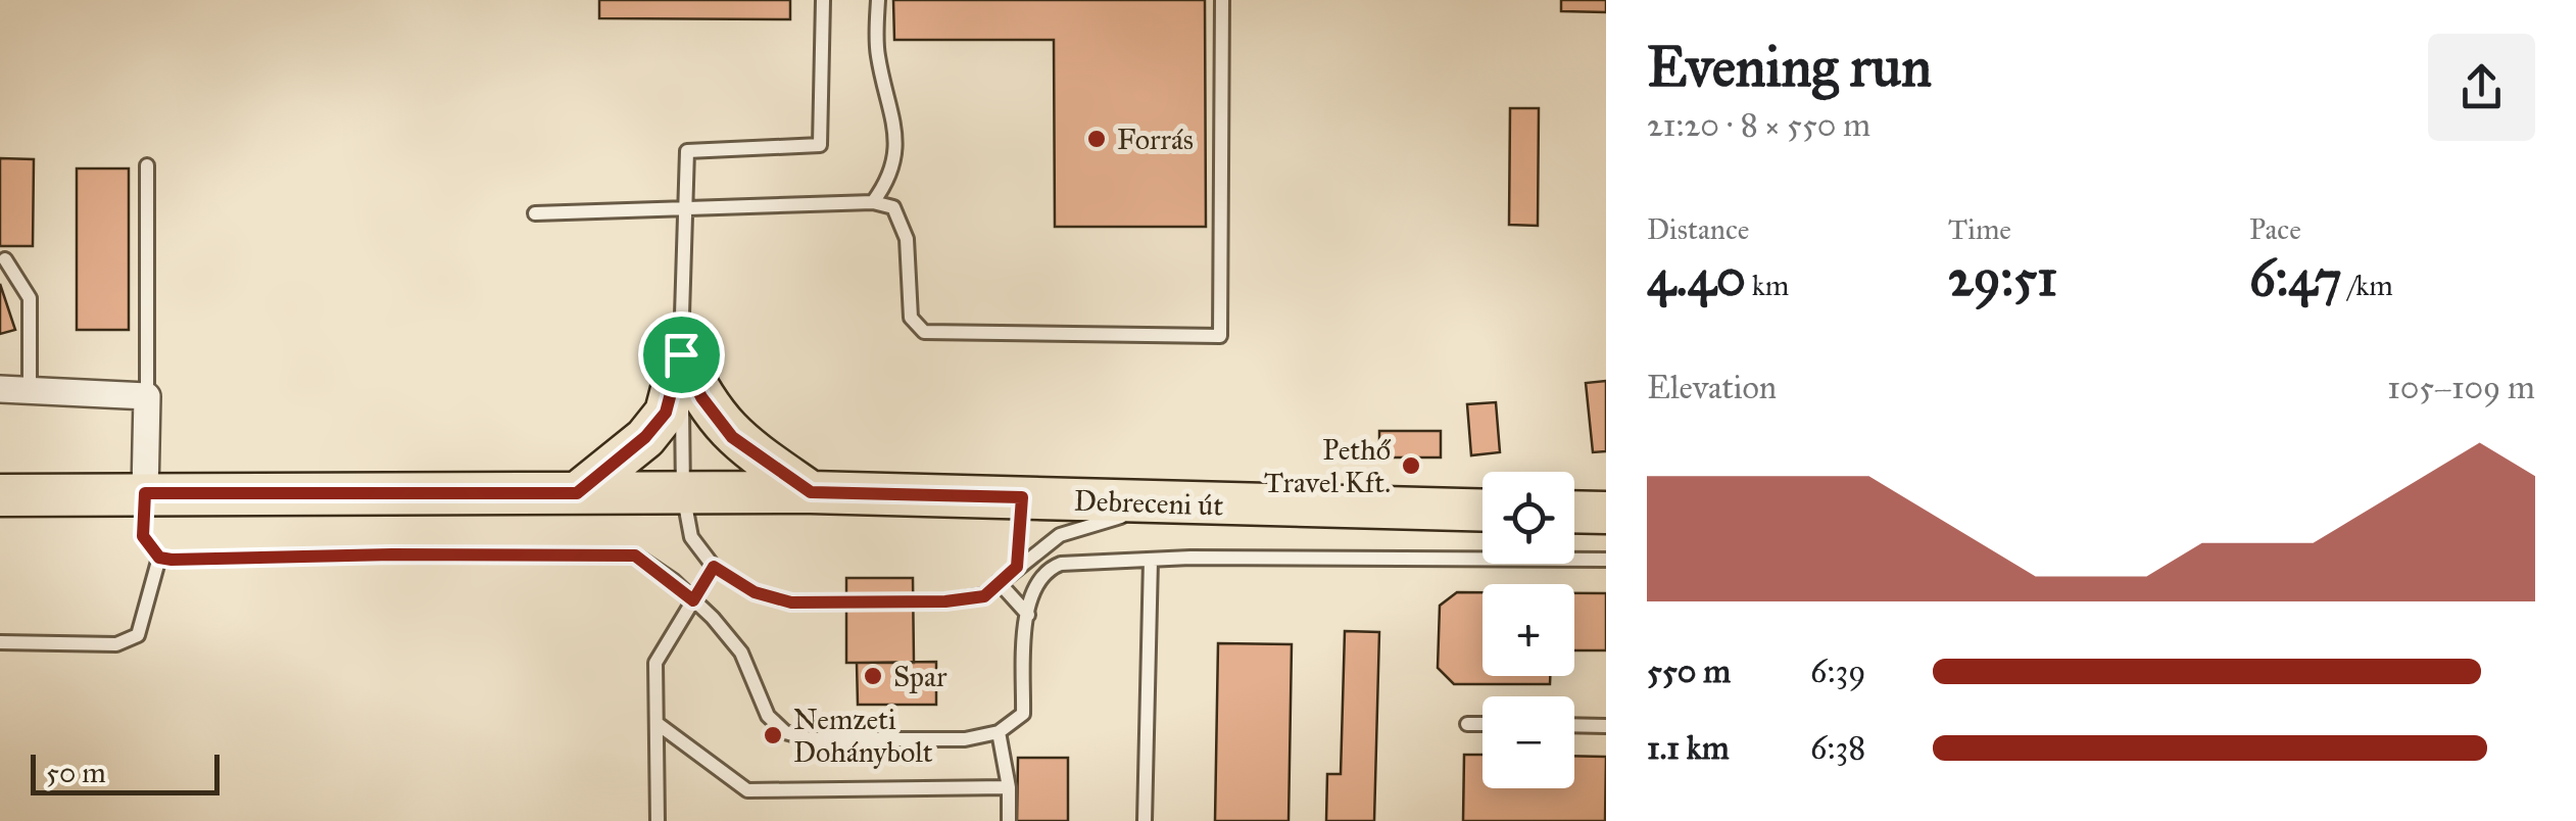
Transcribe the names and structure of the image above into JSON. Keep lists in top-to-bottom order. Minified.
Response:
{"streets":{"main road":["Debreceni út"]},"places":["Forrás","Pethő Travel Kft.","Spar","Nemzeti Dohánybolt"],"scale_bar":"50 m","page":{"heading":["Evening run","21:20 · 8 × 550 m"],"stats":[["Distance","4.40 km"],["Time","29:51"],["Pace","6:47 /km"]],"chart":["Elevation","105–109 m"],"map_buttons":["+","−"],"list":[{"name":"550 m","note":"6:39"},{"name":"1.1 km","note":"6:38"}],"scale":"50 m"}}
